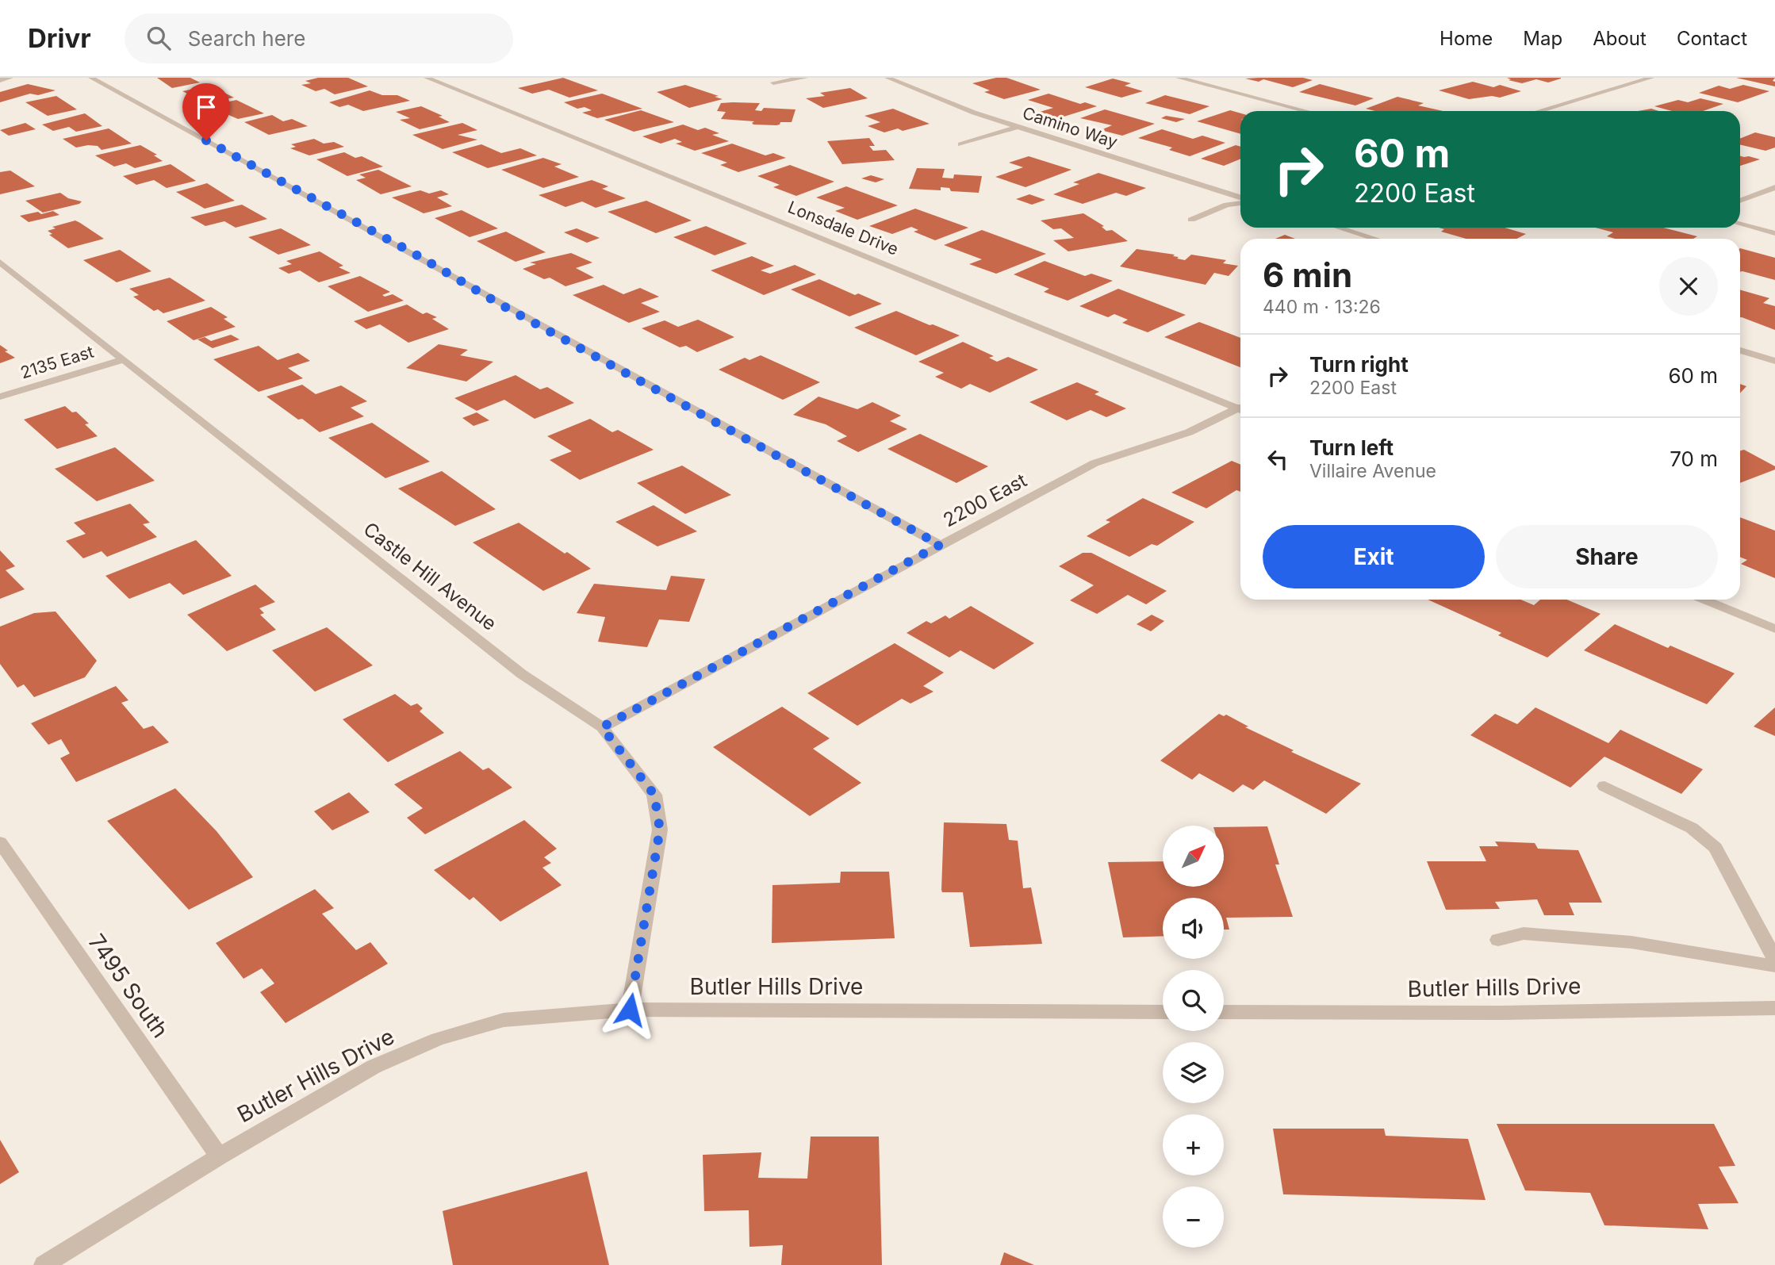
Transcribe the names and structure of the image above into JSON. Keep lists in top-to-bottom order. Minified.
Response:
{"streets":{"street":["Camino Way","Lonsdale Drive","2135 East","2200 East","Castle Hill Avenue","7495 South","Butler Hills Drive"]},"crossings":[["2135 East","Castle Hill Avenue"],["2200 East","Castle Hill Avenue"],["Castle Hill Avenue","Butler Hills Drive"],["7495 South","Butler Hills Drive"]],"north":"top right","page":{"header":"Drivr","search":"Search here","nav":["Home","Map","About","Contact"],"turn":["60 m","2200 East"],"heading":["6 min","440 m · 13:26"],"list":[{"name":"Turn right","note":"2200 East","value":"60 m"},{"name":"Turn left","note":"Villaire Avenue","value":"70 m"}],"buttons":["Exit","Share"],"map_buttons":["+","−"]}}
